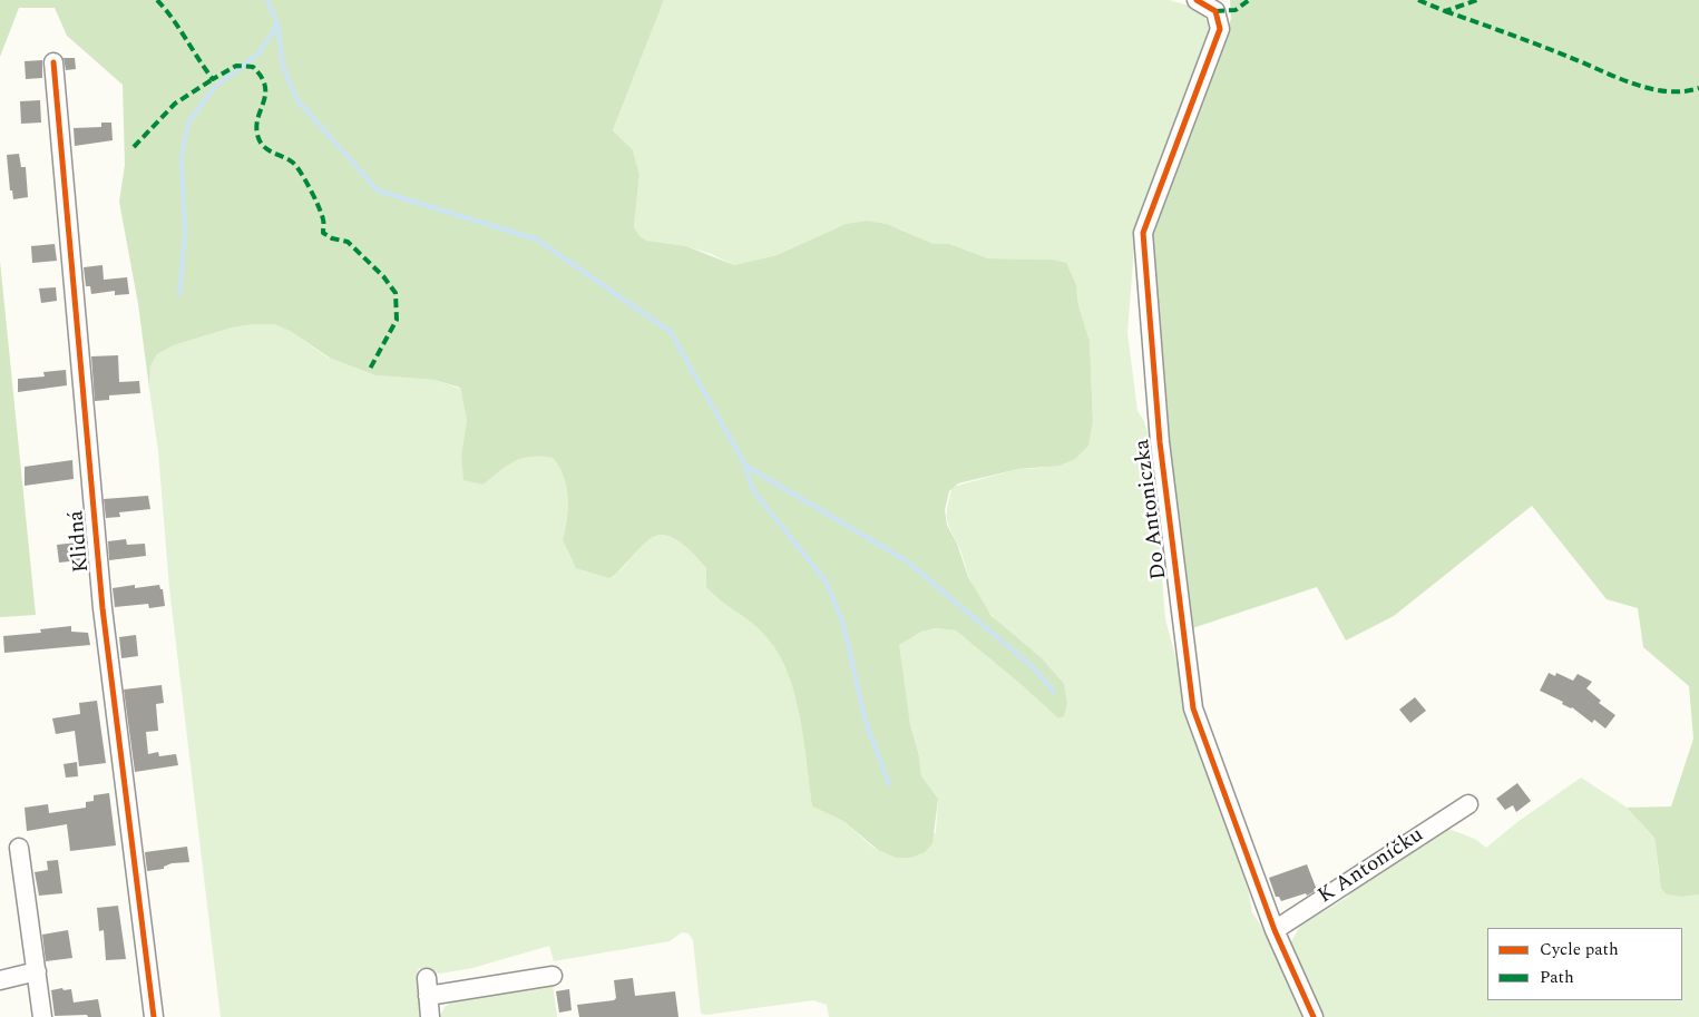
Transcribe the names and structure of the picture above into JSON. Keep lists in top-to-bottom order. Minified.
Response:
{"streets":{"street":["Do Antoniczka","Klidná","K Antoníčku"]},"crossings":[["Do Antoniczka","K Antoníčku"]],"legend":["Cycle path","Path"]}
